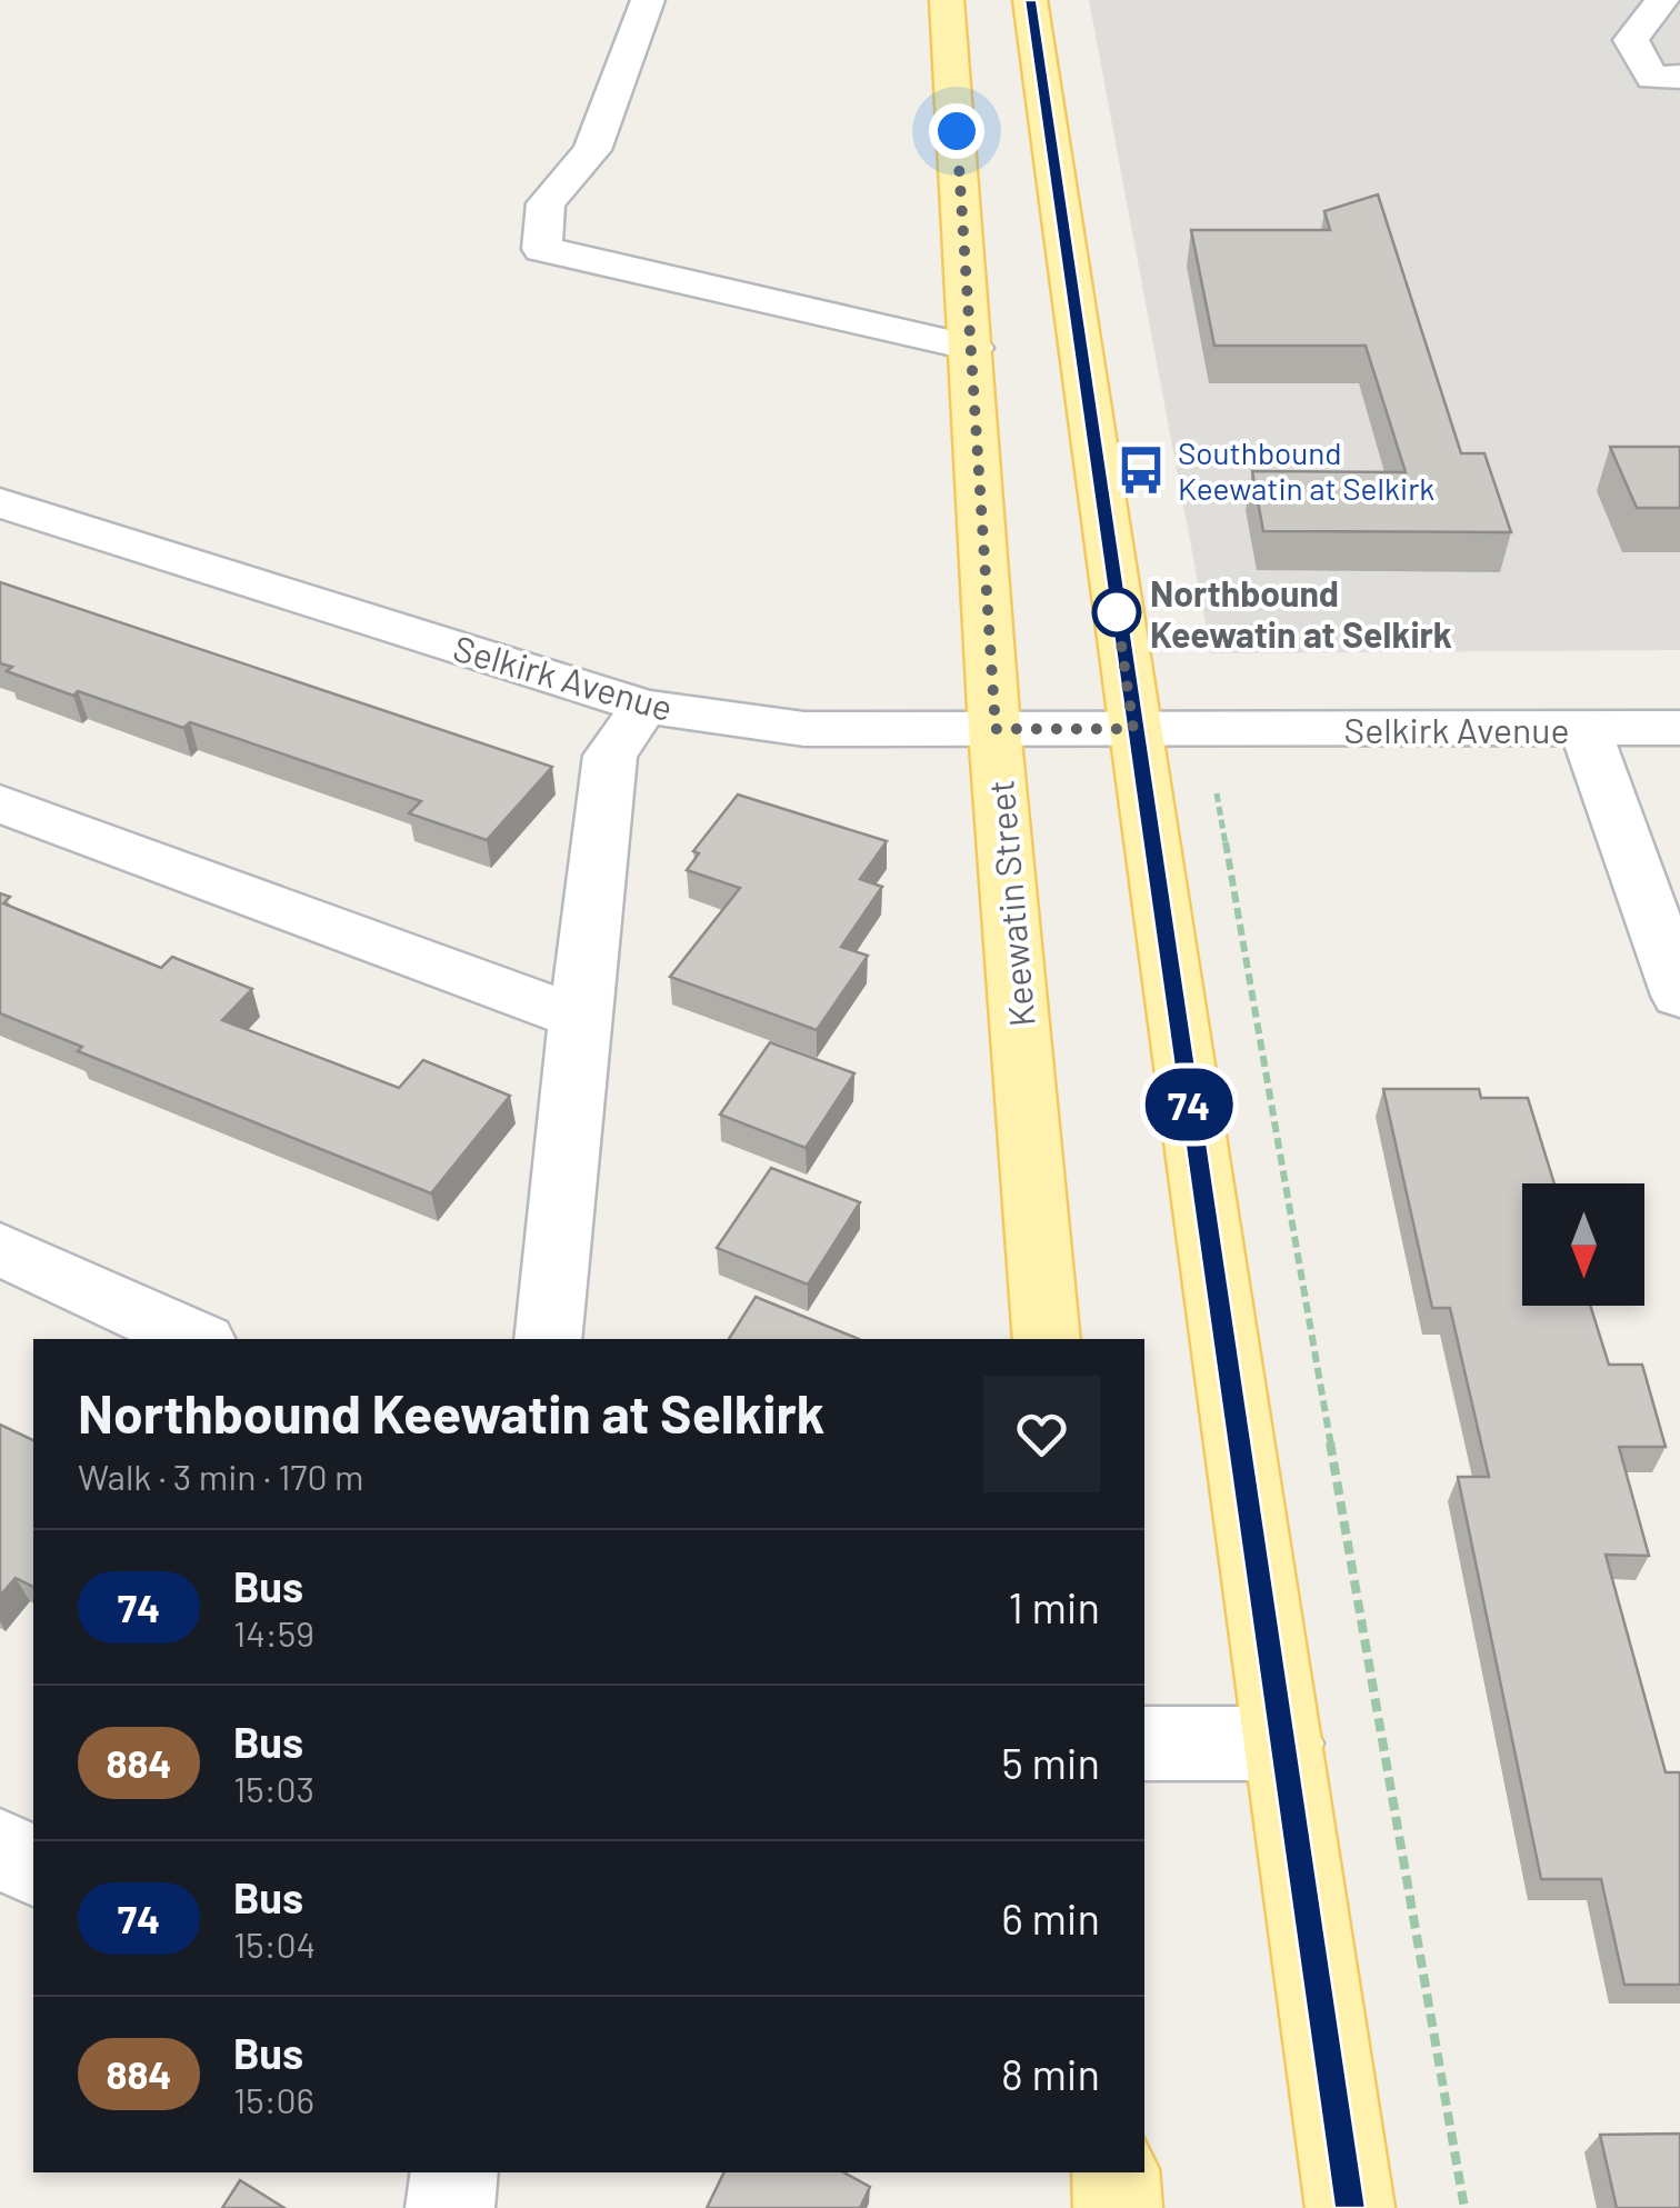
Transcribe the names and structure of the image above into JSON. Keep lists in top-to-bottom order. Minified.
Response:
{"streets":{"main road":["Keewatin Street"],"street":["Selkirk Avenue"]},"crossings":[["Selkirk Avenue","Keewatin Street"]],"places":{"bus stop":["Southbound Keewatin at Selkirk"],"other":["Northbound Keewatin at Selkirk"]},"lines":["bus line 74"],"north":"bottom","page":{"on_map":"74","heading":["Northbound Keewatin at Selkirk","Walk · 3 min · 170 m"],"list":[{"mark":"74","name":"Bus","note":"14:59","value":"1 min"},{"mark":"884","name":"Bus","note":"15:03","value":"5 min"},{"mark":"74","name":"Bus","note":"15:04","value":"6 min"},{"mark":"884","name":"Bus","note":"15:06","value":"8 min"}]}}
